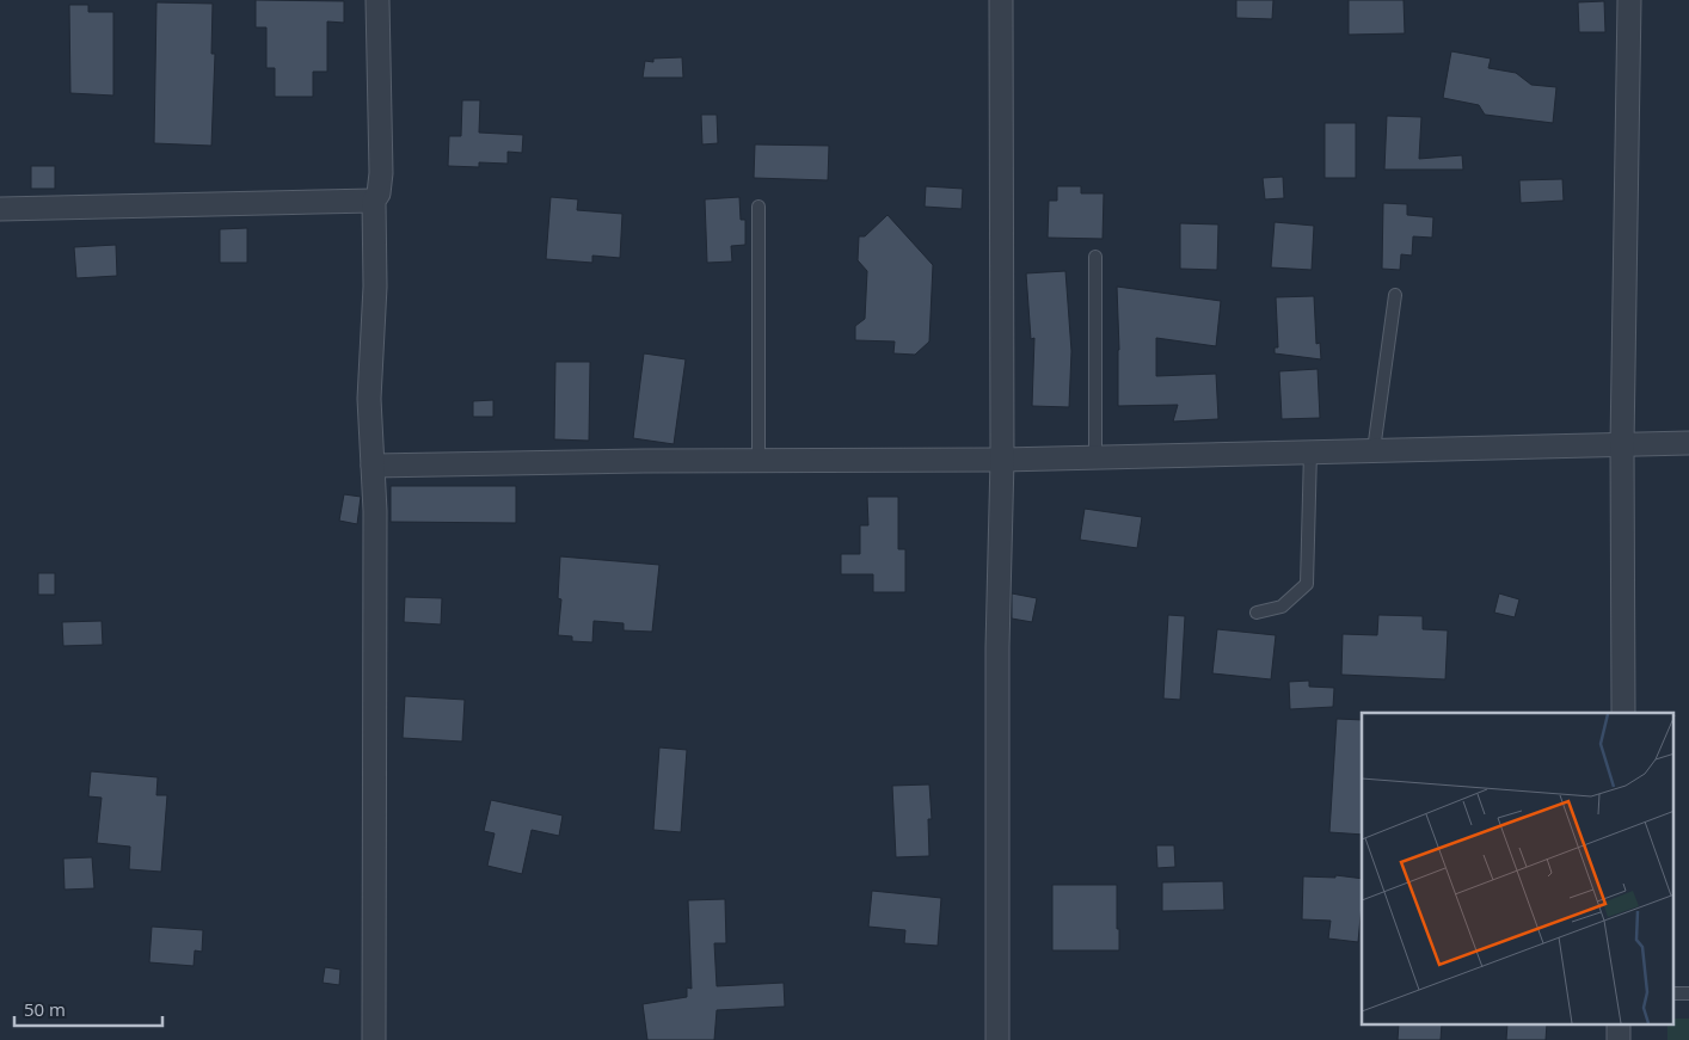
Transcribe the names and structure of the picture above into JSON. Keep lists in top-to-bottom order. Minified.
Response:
{"scale_bar":"50 m"}
